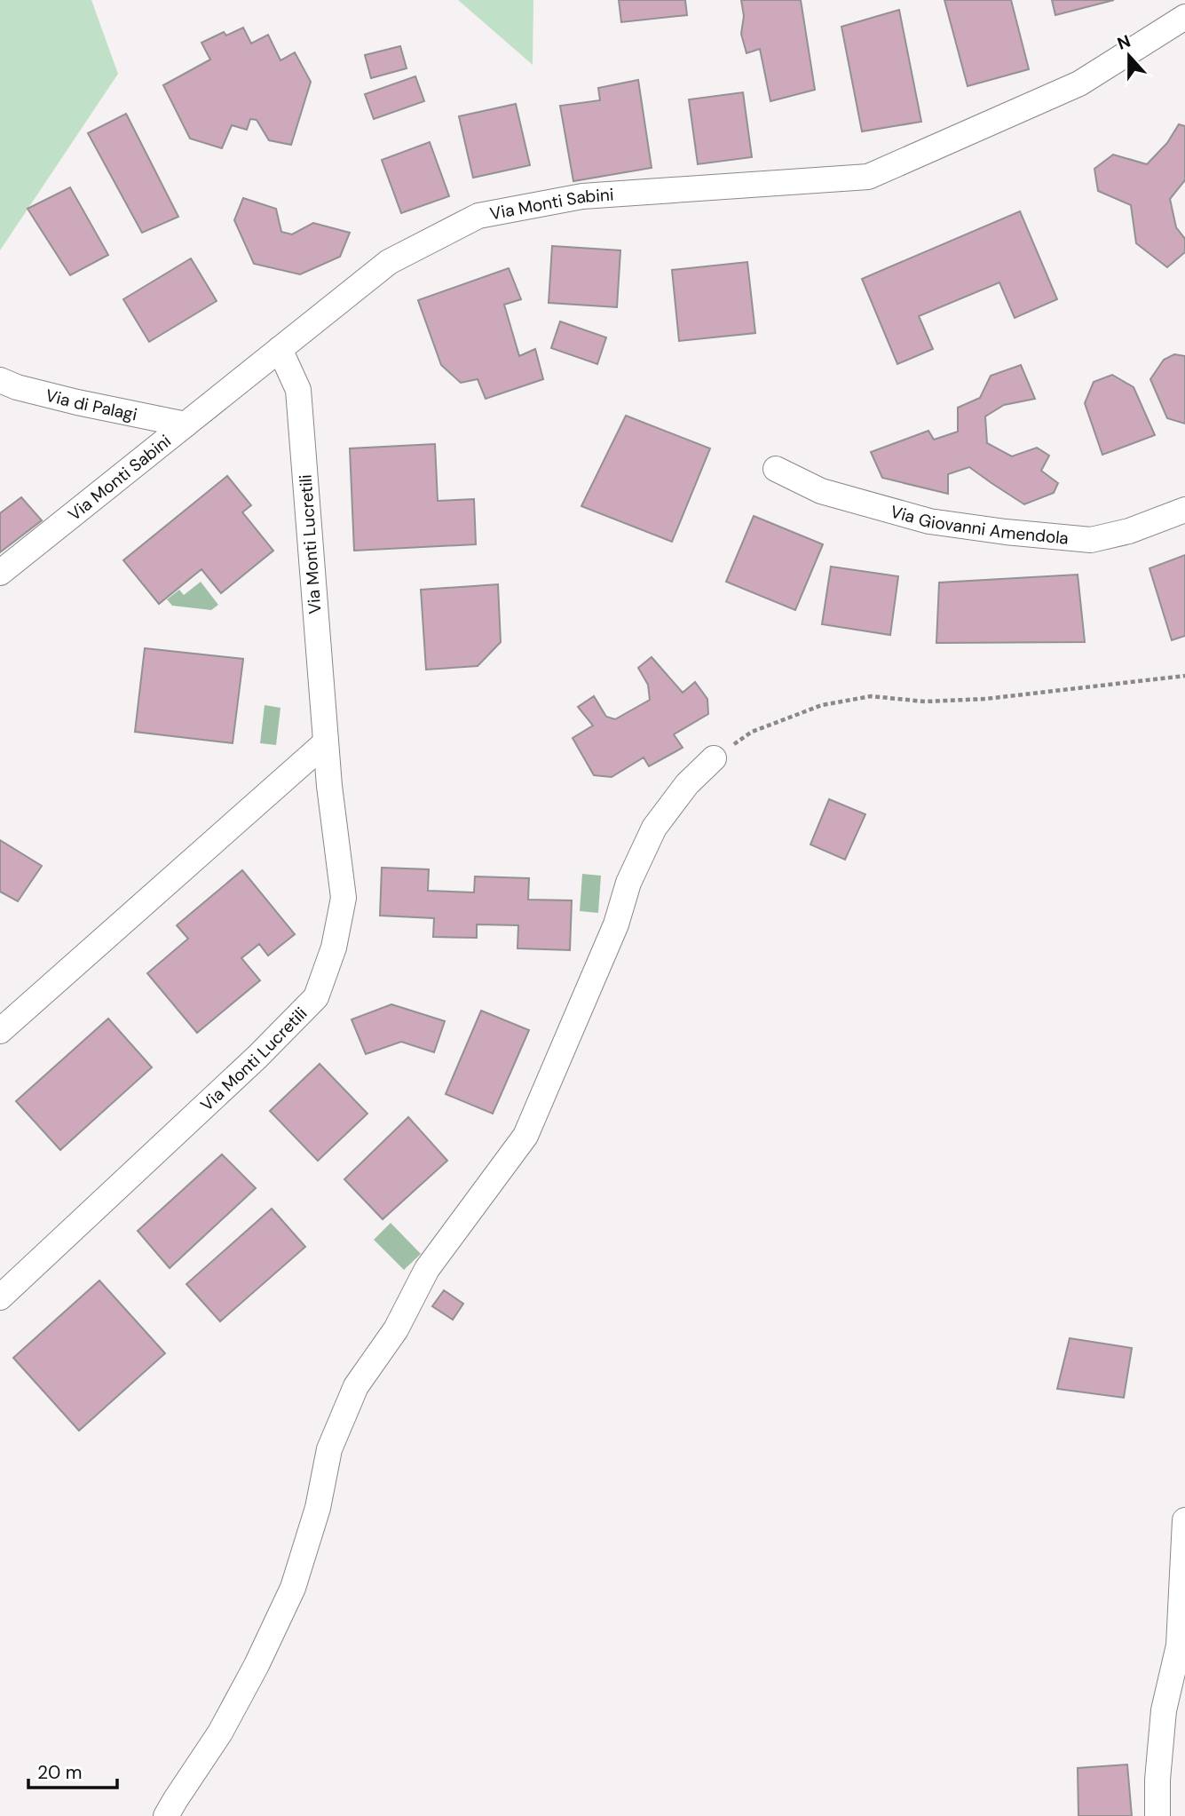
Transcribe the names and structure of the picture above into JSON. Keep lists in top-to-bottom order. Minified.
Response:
{"streets":{"street":["Via Monti Sabini","Via di Palagi","Via Giovanni Amendola","Via Monti Lucretili"]},"crossings":[["Via Monti Sabini","Via di Palagi"],["Via Monti Sabini","Via Monti Lucretili"]],"scale_bar":"20 m","north":"top"}
